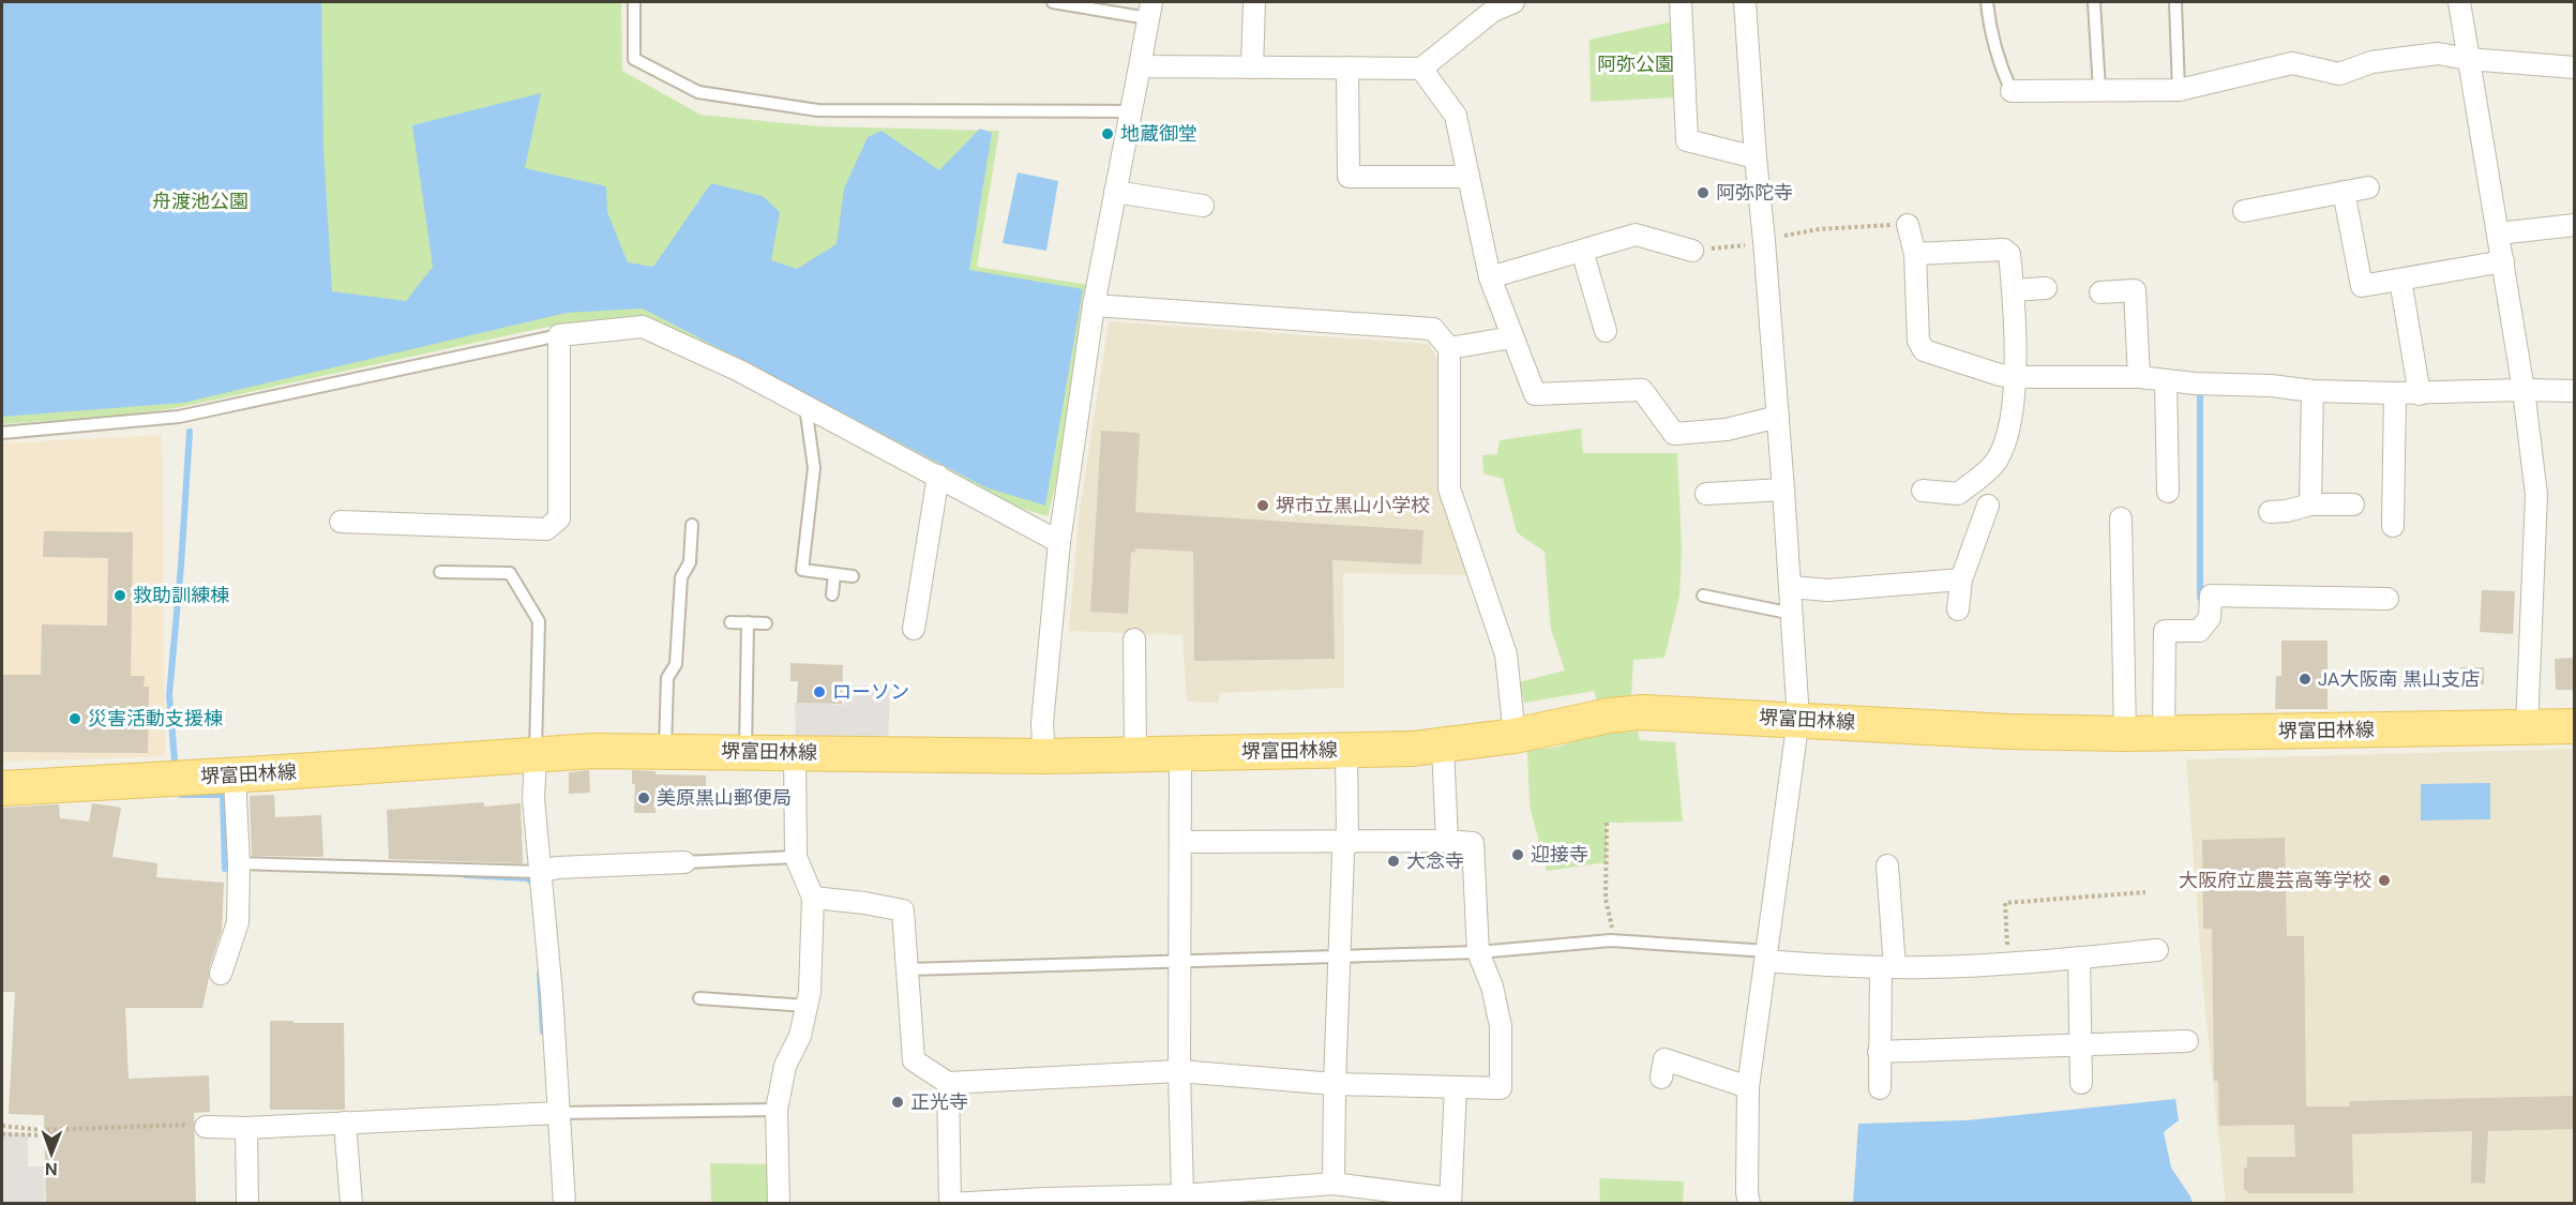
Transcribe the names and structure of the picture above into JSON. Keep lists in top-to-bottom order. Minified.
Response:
{"streets":{"main road":["堺富田林線"]},"parks":["阿弥公園","舟渡池公園"],"places":["地蔵御堂","阿弥陀寺","堺市立黒山小学校","救助訓練棟","JA大阪南 黒山支店","ローソン","災害活動支援棟","美原黒山郵便局","迎接寺","大念寺","大阪府立農芸高等学校","正光寺"],"north":"bottom"}
